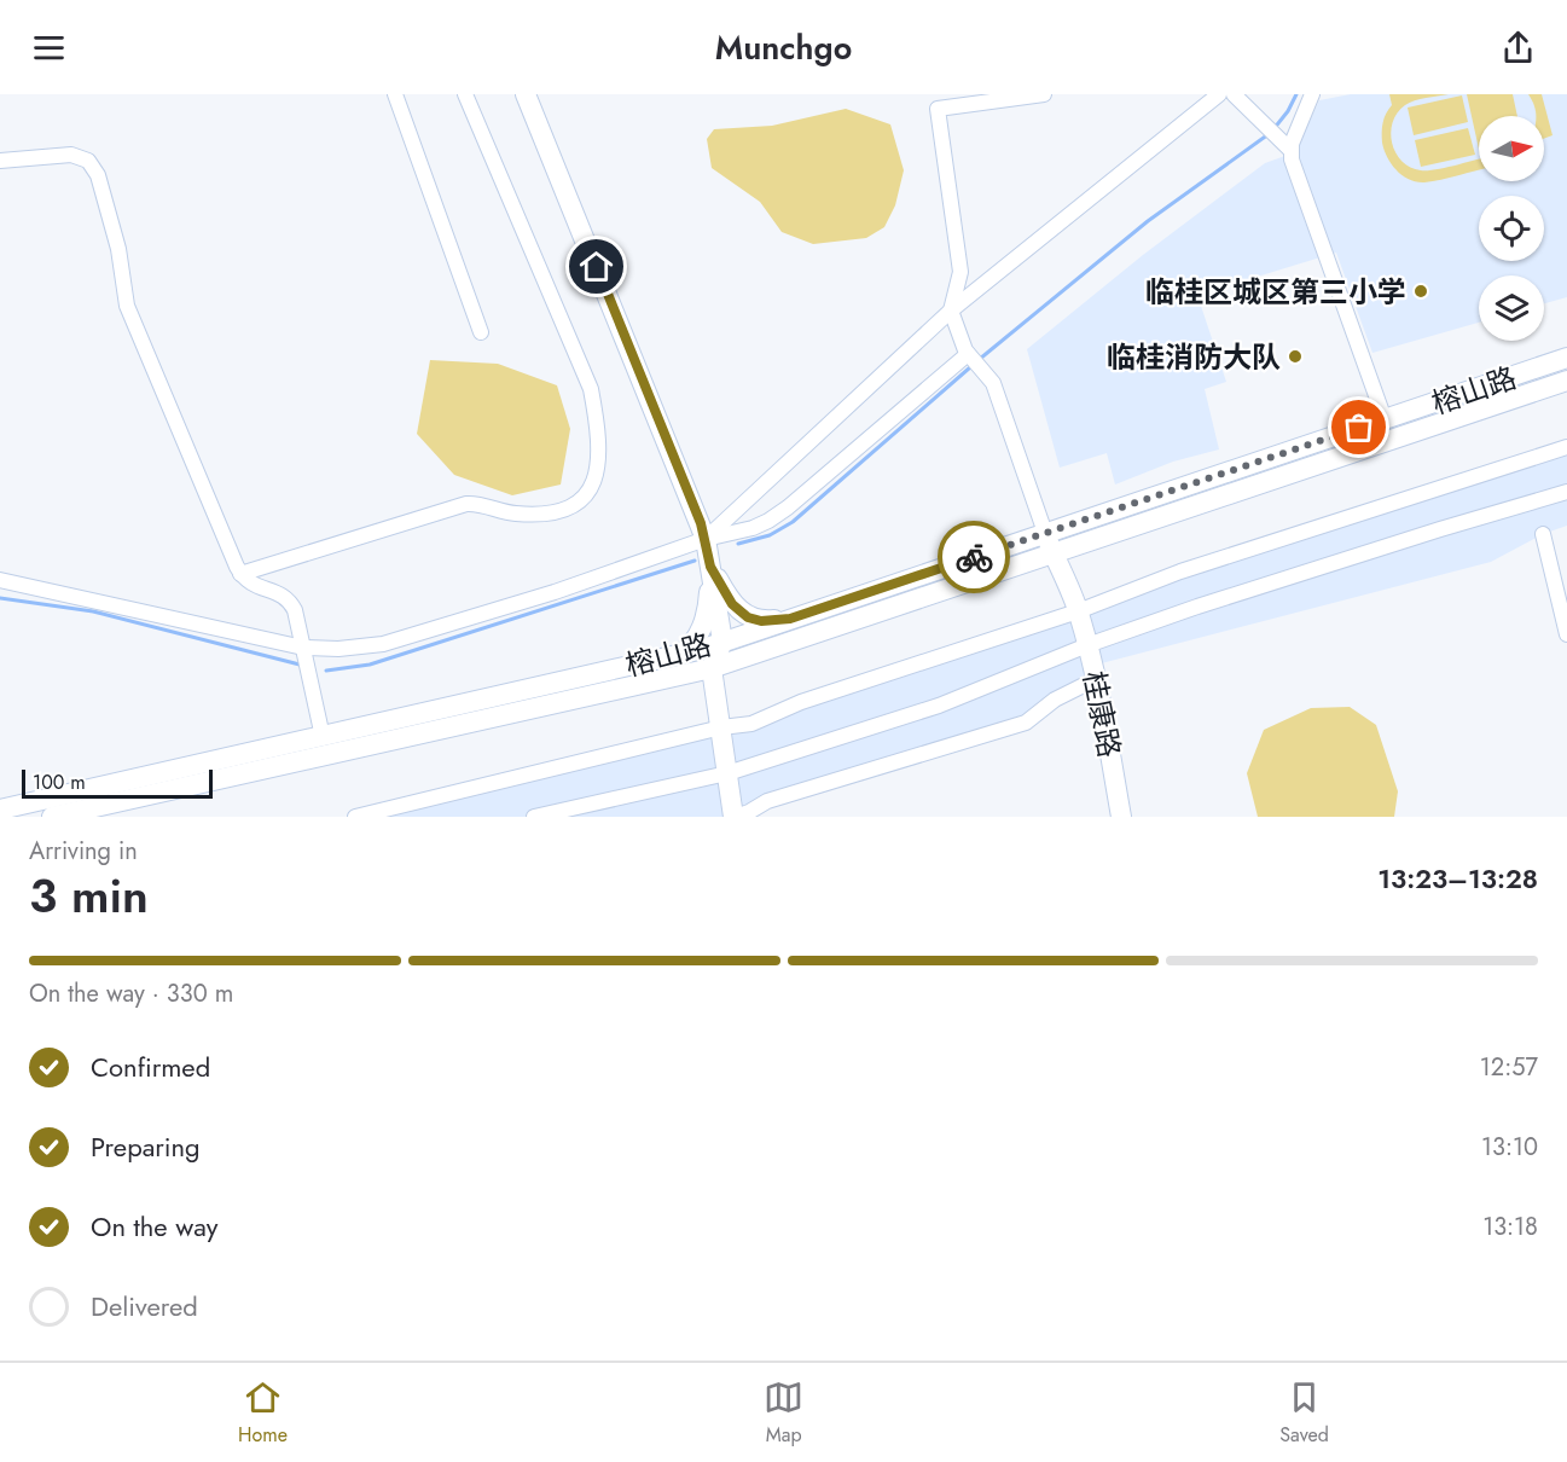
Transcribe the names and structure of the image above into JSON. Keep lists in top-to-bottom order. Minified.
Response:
{"streets":{"main road":["榕山路","桂康路"]},"crossings":[["榕山路","桂康路"]],"places":["临桂区城区第三小学","临桂消防大队"],"scale_bar":"100 m","north":"right","page":{"header":"Munchgo","scale":"100 m","heading":["3 min","Arriving in","13:23–13:28"],"bar":"On the way · 330 m","list":[["Confirmed","12:57"],["Preparing","13:10"],["On the way","13:18"],"Delivered"],"tabs":["Home","Map","Saved"]}}
